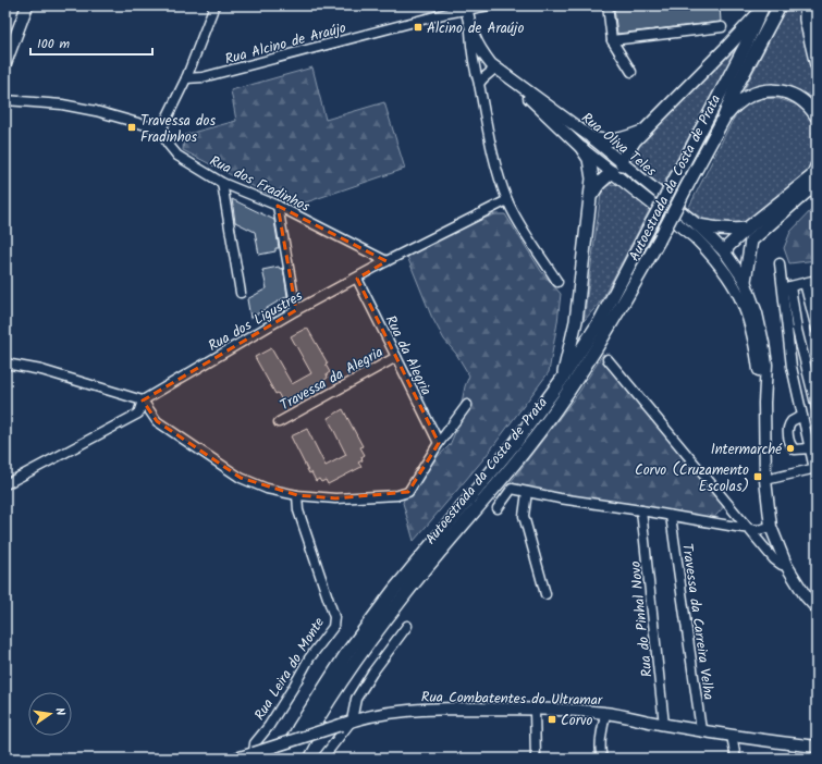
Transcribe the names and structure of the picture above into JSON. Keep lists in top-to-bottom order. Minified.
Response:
{"streets":{"highway":["Autoestrada da Costa de Prata"],"main road":["Rua Oliva Teles","Rua Combatentes do Ultramar"],"street":["Rua Alcino de Araújo","Rua dos Fradinhos","Rua dos Ligustres","Rua da Alegria","Travessa da Alegria","Rua do Pinhal Novo","Travessa da Carreira Velha","Rua Leira do Monte"]},"crossings":[["Rua Alcino de Araújo","Rua Oliva Teles"],["Rua Oliva Teles","Rua dos Ligustres"],["Rua dos Fradinhos","Rua dos Ligustres"],["Rua dos Ligustres","Rua da Alegria"],["Rua da Alegria","Travessa da Alegria"],["Rua do Pinhal Novo","Rua Combatentes do Ultramar"],["Travessa da Carreira Velha","Rua Combatentes do Ultramar"],["Rua Leira do Monte","Rua Combatentes do Ultramar"]],"places":{"transit":["Alcino de Araújo","Travessa dos Fradinhos","Corvo (Cruzamento Escolas)","Corvo"],"other":["Intermarché"]},"scale_bar":"100 m","north":"right"}
